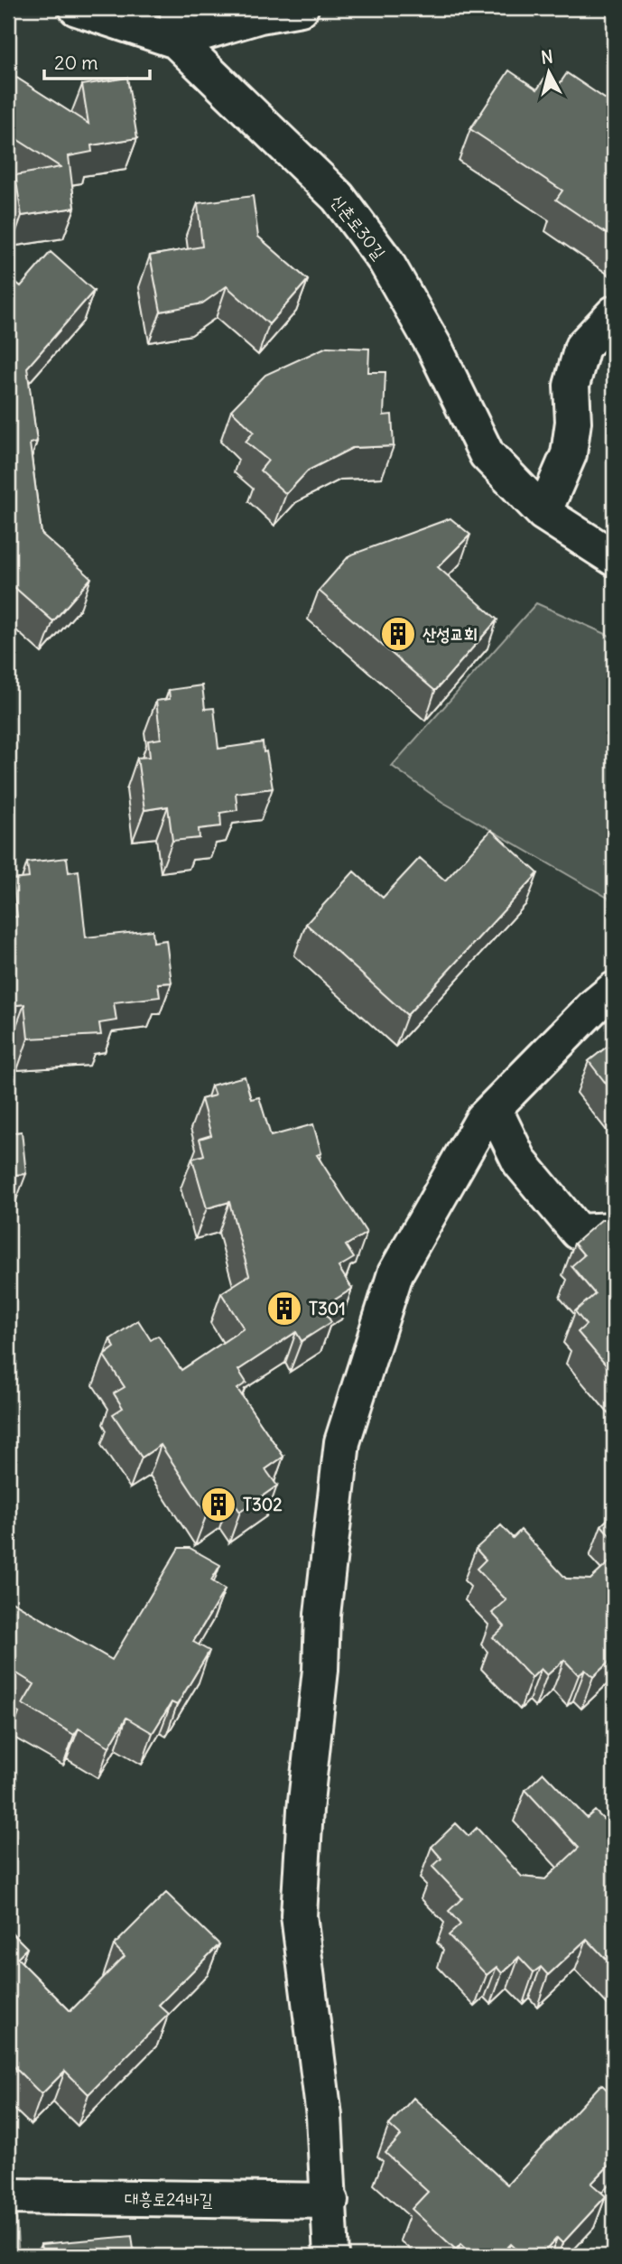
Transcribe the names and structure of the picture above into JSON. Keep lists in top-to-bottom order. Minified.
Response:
{"streets":{"street":["신촌로30길","대흥로24바길"]},"places":{"building":["산성교회","T301","T302"]},"scale_bar":"20 m","north":"top"}
